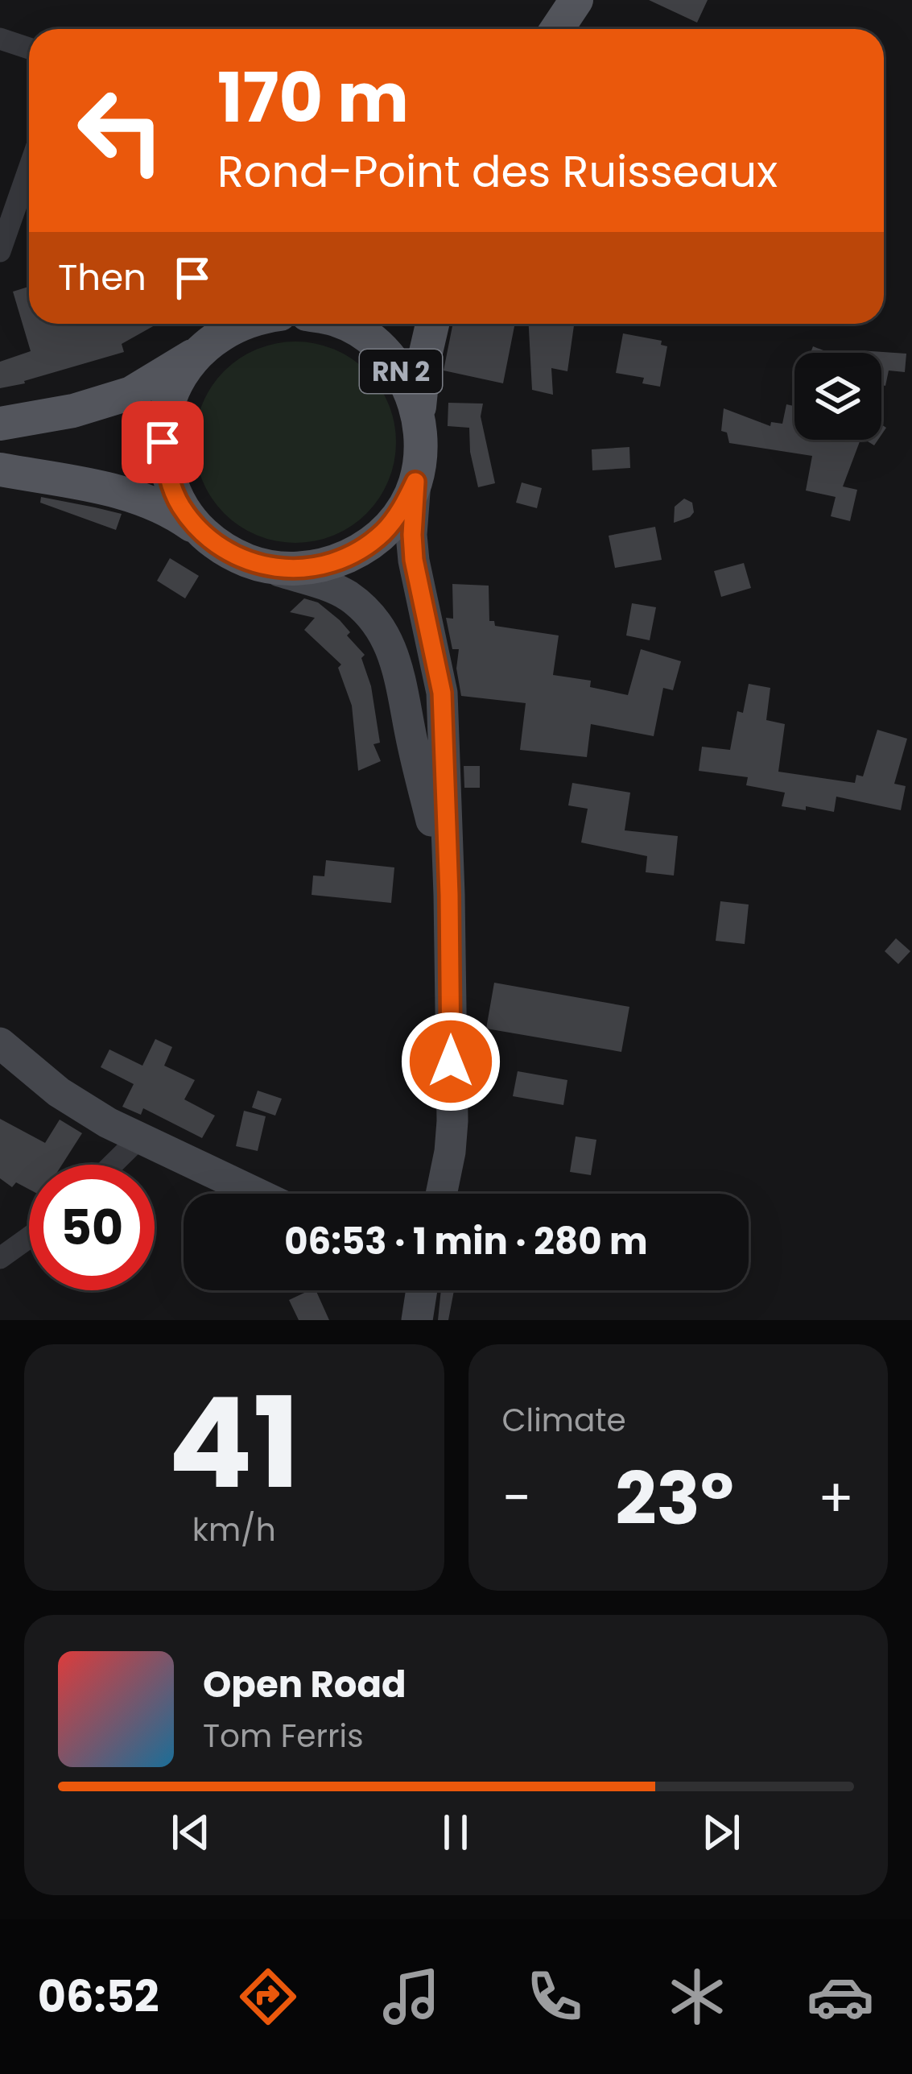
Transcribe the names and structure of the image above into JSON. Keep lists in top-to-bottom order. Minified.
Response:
{"streets":{"main road":["RN 2"]},"page":{"turn":["170 m","Rond-Point des Ruisseaux"],"then":"Then","limit":"50","trip":"06:53 · 1 min · 280 m","tile":[["41","km/h"],"Climate"],"heat":["−","23°","+"],"song":["Open Road","Tom Ferris"],"tabs":"06:52"}}
